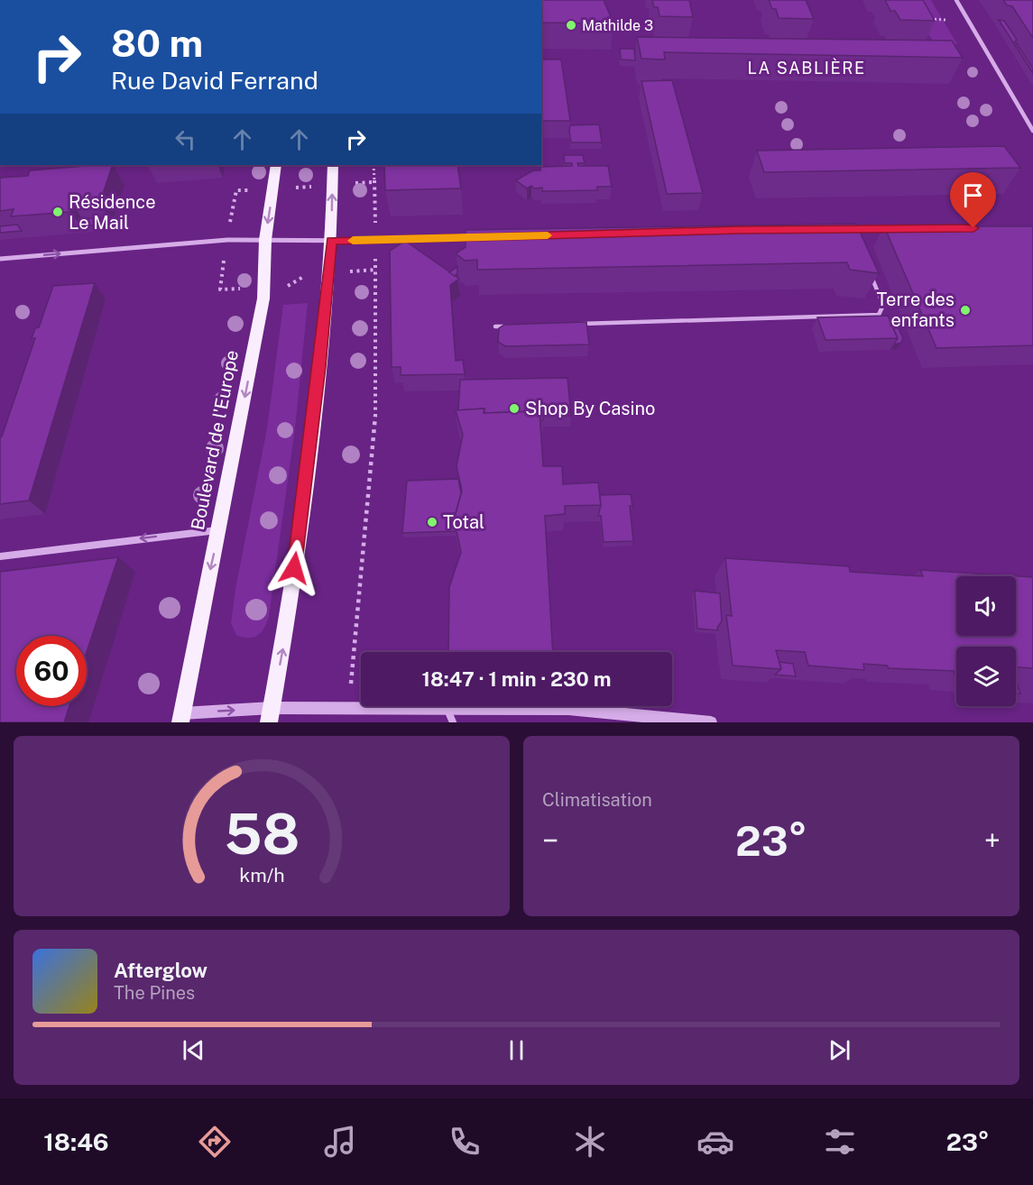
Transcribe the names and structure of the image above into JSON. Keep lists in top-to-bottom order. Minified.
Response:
{"streets":{"main road":["Boulevard de l'Europe"]},"districts":["LA SABLIÈRE"],"places":["Mathilde 3","Résidence Le Mail","Terre des enfants","Shop By Casino","Total"],"page":{"turn":["80 m","Rue David Ferrand"],"limit":"60","trip":"18:47 · 1 min · 230 m","tile":"Climatisation","heat":["−","23°","+"],"song":["Afterglow","The Pines"],"tabs":["18:46","23°"],"gauge":["58","km/h"]}}
